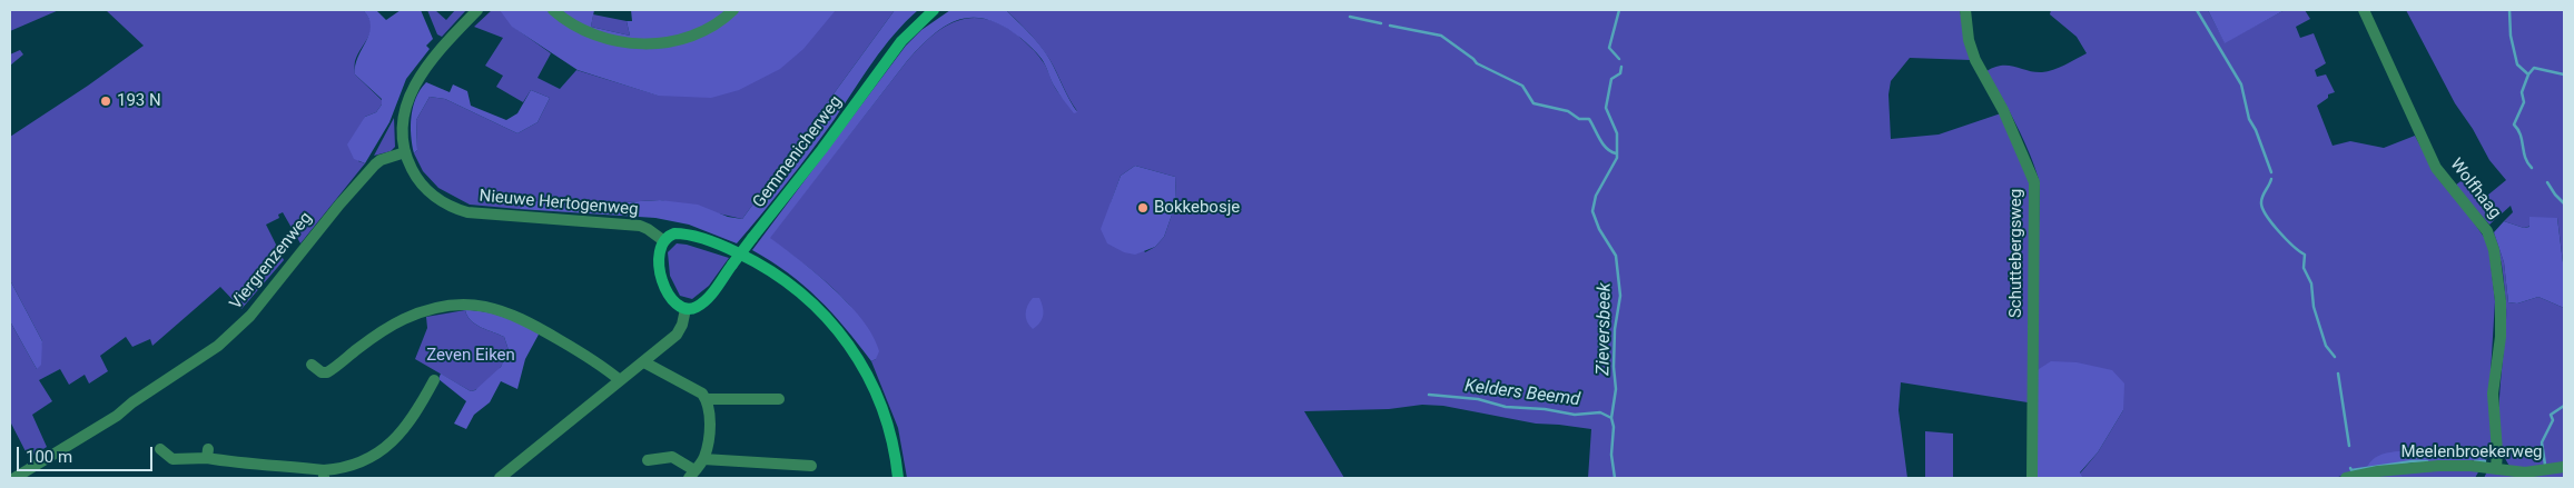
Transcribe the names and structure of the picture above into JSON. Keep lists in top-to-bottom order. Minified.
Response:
{"streets":{"main road":["Gemmenicherweg"],"street":["Wolfhaag","Nieuwe Hertogenweg","Schuttebergsweg","Viergrenzenweg","Meelenbroekerweg"]},"crossings":[["Wolfhaag","Meelenbroekerweg"],["Nieuwe Hertogenweg","Viergrenzenweg"]],"water":["Zieversbeek","Kelders Beemd"],"parks":["Zeven Eiken"],"places":["193 N","Bokkebosje"],"scale_bar":"100 m"}
